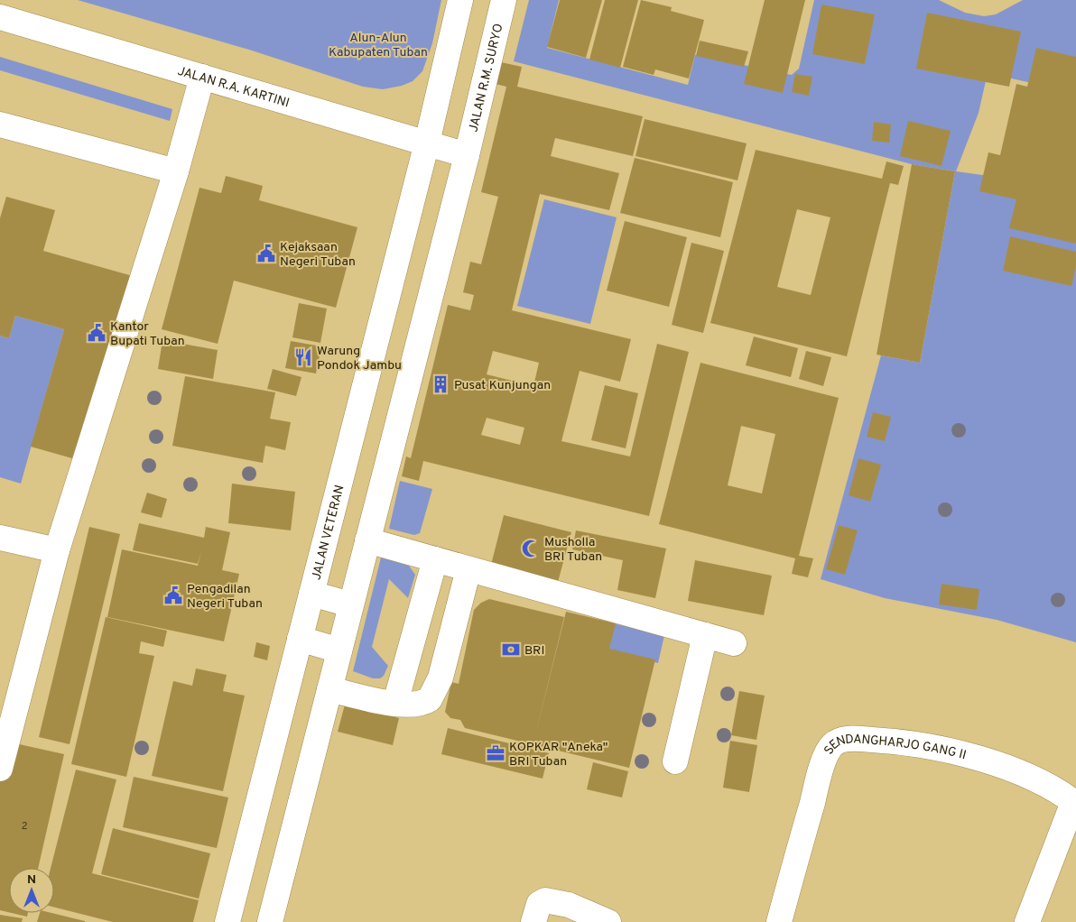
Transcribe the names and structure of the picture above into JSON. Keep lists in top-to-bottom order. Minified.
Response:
{"streets":{"main road":["JALAN R.M. SURYO","JALAN R.A. KARTINI","JALAN VETERAN","SENDANGHARJO GANG II"]},"crossings":[["JALAN R.M. SURYO","JALAN R.A. KARTINI"],["JALAN R.A. KARTINI","JALAN VETERAN"]],"parks":["Alun-Alun Kabupaten Tuban"],"places":{"public building":["Kejaksaan Negeri Tuban","Kantor Bupati Tuban","Pengadilan Negeri Tuban"],"restaurant":["Warung Pondok Jambu"],"building":["Pusat Kunjungan"],"mosque":["Musholla BRI Tuban"],"bank":["BRI"],"office":["KOPKAR \"Aneka\" BRI Tuban"]},"house_numbers":["2"],"north":"top"}
